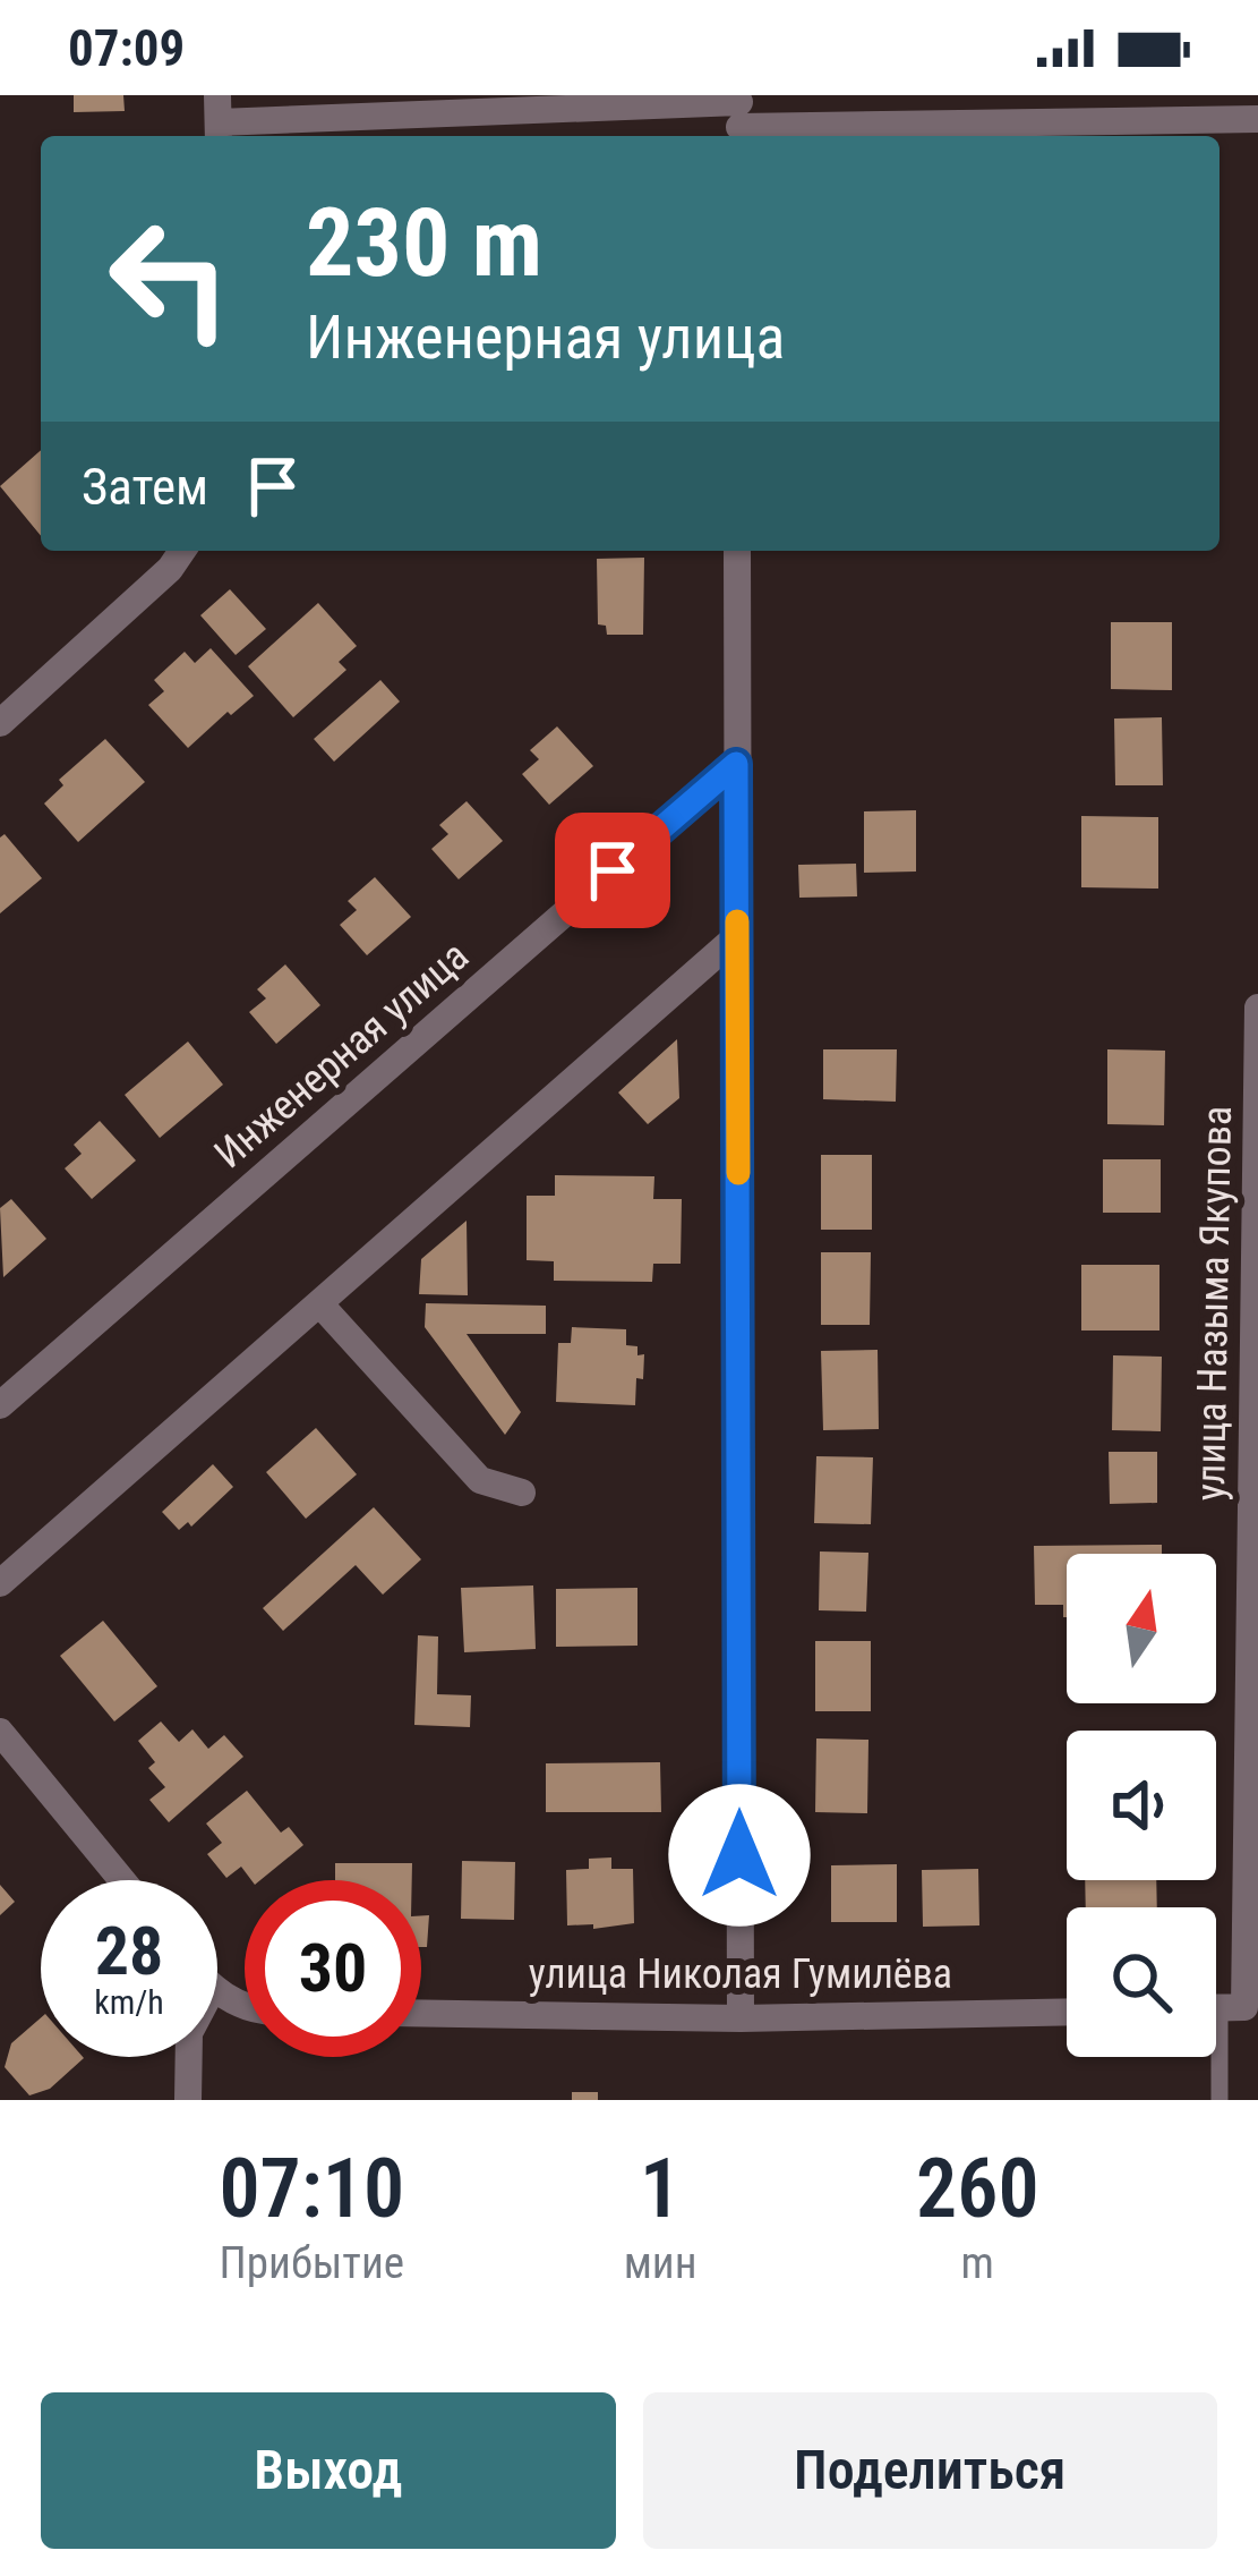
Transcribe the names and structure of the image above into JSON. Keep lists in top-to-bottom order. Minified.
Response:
{"streets":{"street":["Инженерная улица","улица Назыма Якупова","улица Николая Гумилёва"]},"north":"top","page":{"status":"07:09","turn":["230 m","Инженерная улица"],"then":"Затем","speed":"28 km/h","limit":"30","eta":["07:10","Прибытие","1","мин","260","m"],"buttons":["Выход","Поделиться"]}}
